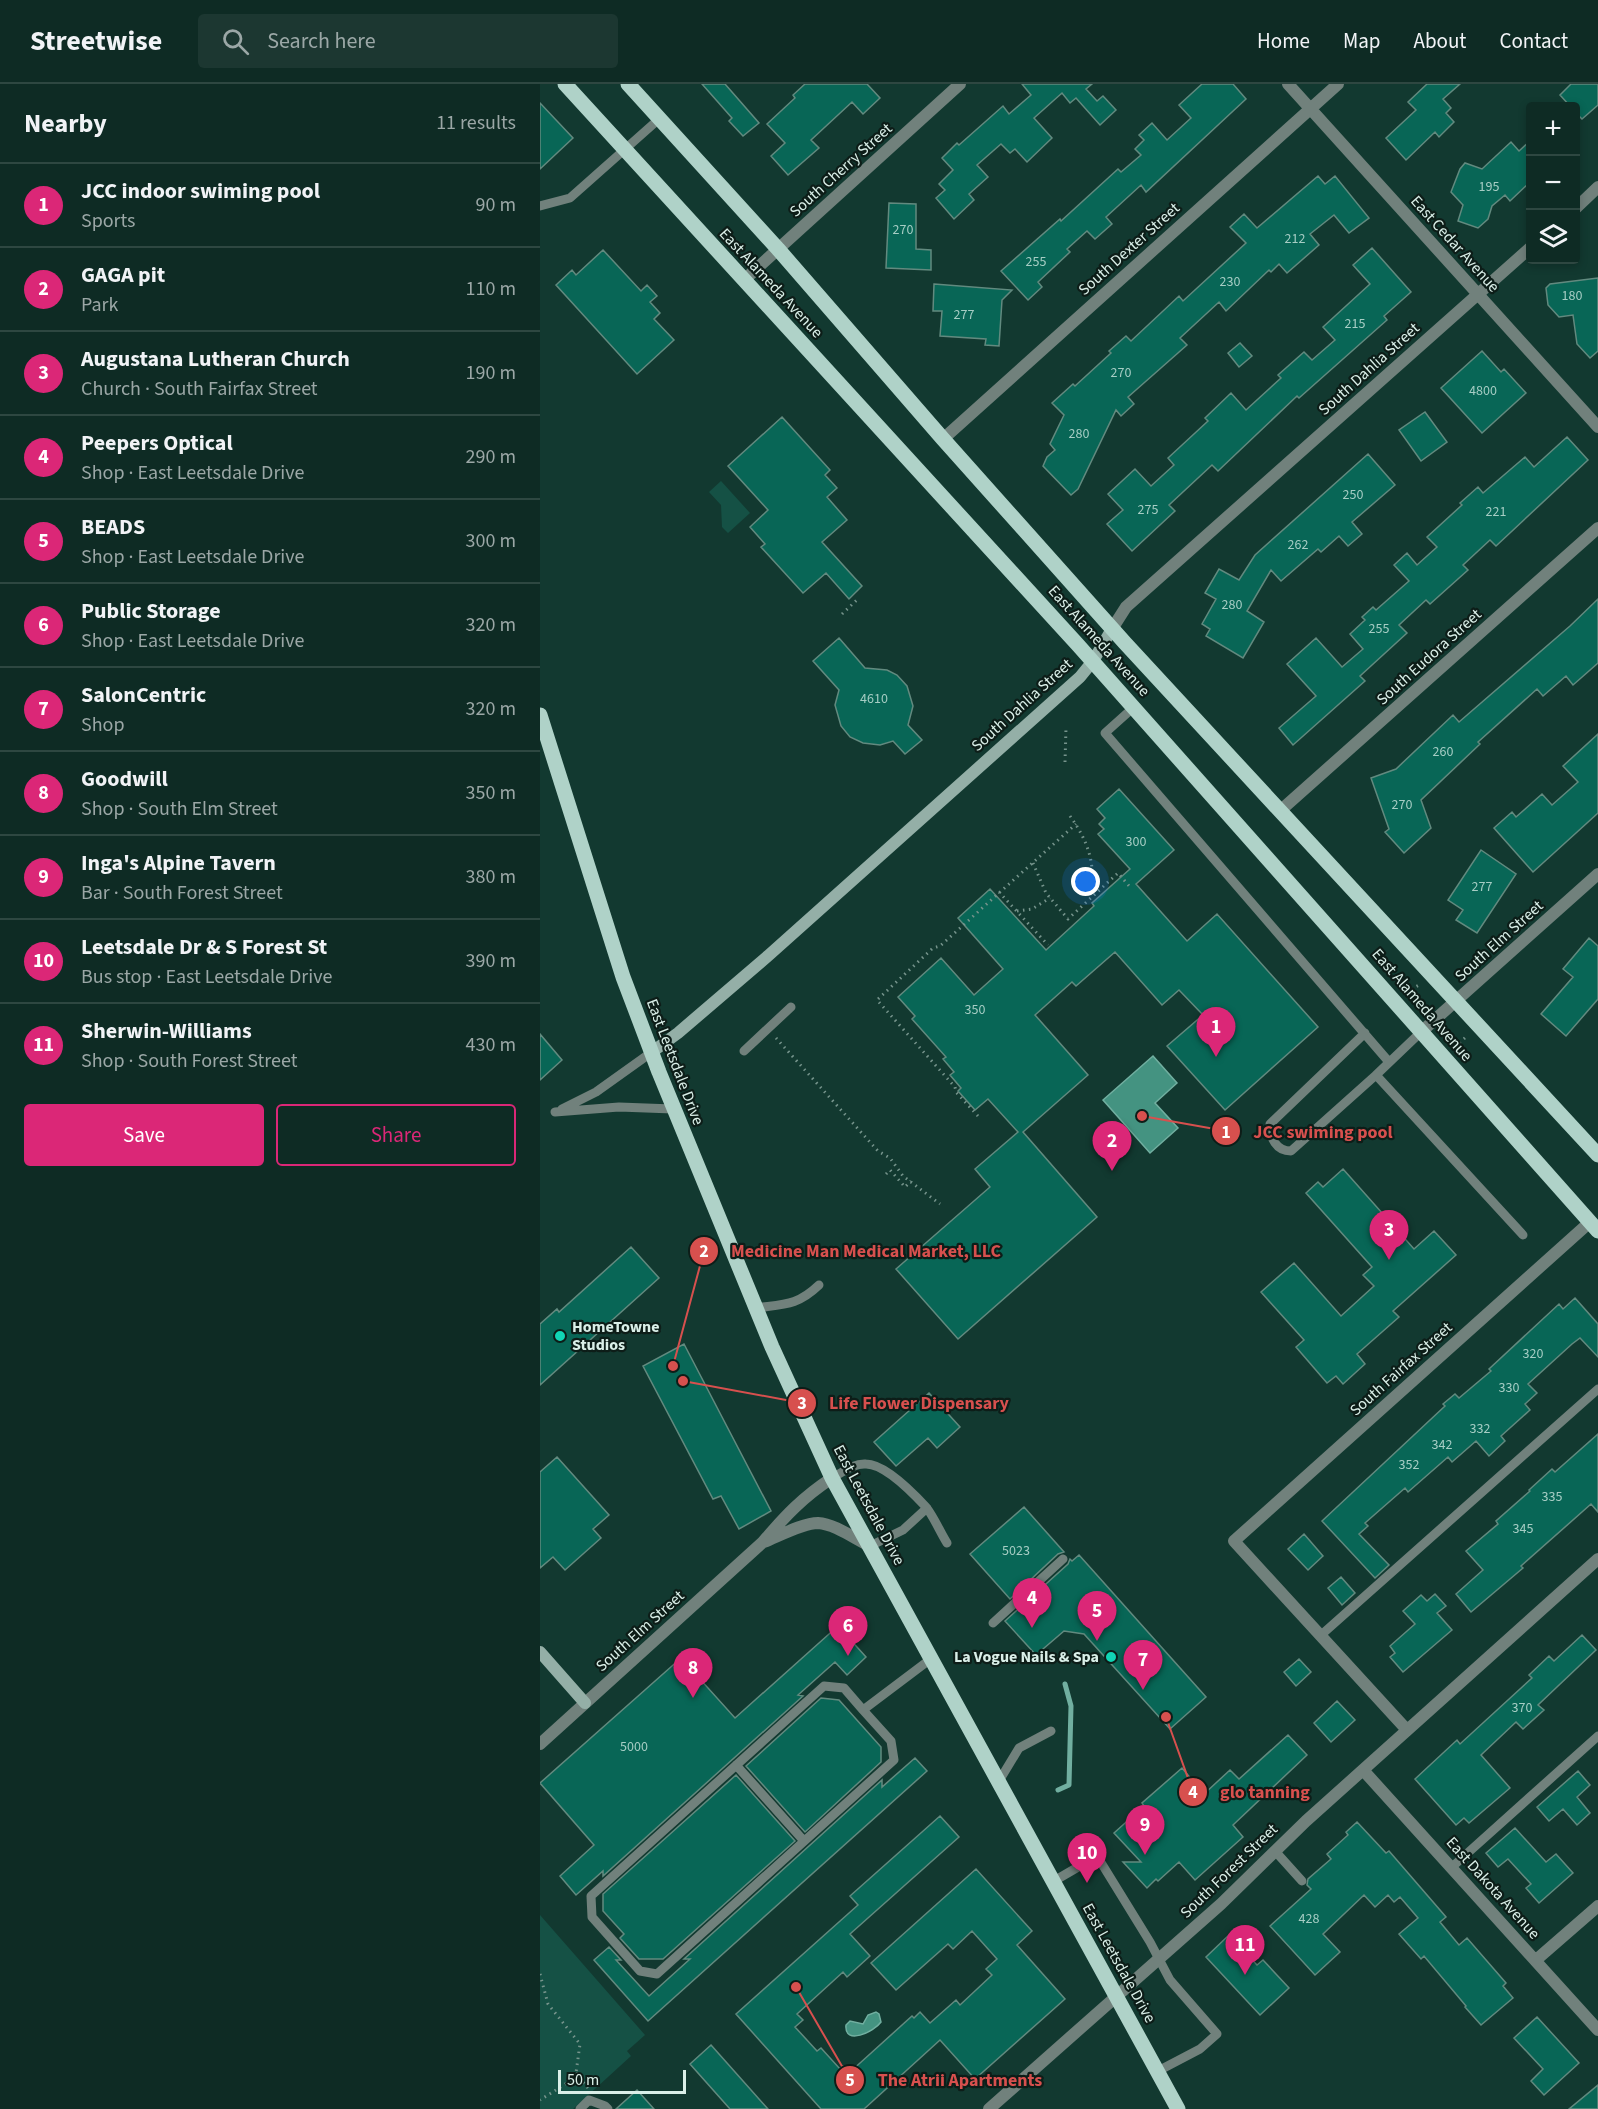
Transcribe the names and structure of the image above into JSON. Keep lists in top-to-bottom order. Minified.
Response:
{"streets":{"main road":["East Alameda Avenue","East Leetsdale Drive"],"street":["South Cherry Street","East Cedar Avenue","South Dexter Street","South Dahlia Street","South Eudora Street","South Elm Street","South Fairfax Street","South Forest Street","East Dakota Avenue"]},"crossings":[["South Cherry Street","East Alameda Avenue"],["East Cedar Avenue","South Dexter Street"],["East Cedar Avenue","South Dahlia Street"],["South Dexter Street","East Alameda Avenue"],["East Alameda Avenue","South Dahlia Street"],["East Alameda Avenue","South Eudora Street"],["East Alameda Avenue","South Elm Street"],["East Alameda Avenue","South Fairfax Street"],["South Dahlia Street","East Leetsdale Drive"],["South Elm Street","East Leetsdale Drive"],["East Leetsdale Drive","South Forest Street"],["South Forest Street","East Dakota Avenue"]],"places":["JCC swiming pool","HomeTowne Studios","Medicine Man Medical Market, LLC","Life Flower Dispensary","La Vogue Nails & Spa","glo tanning","The Atrii Apartments"],"house_numbers":["195","270","212","255","230","180","277","215","270","4800","280","250","275","221","262","280","255","4610","260","270","300","277","350","320","330","332","342","352","335","345","5023","370","5000","428"],"scale_bar":"50 m","page":{"header":"Streetwise","search":"Search here","nav":["Home","Map","About","Contact"],"heading":["Nearby","11 results"],"map_buttons":["+","−"],"list":[{"mark":"1","name":"JCC indoor swiming pool","note":"Sports","value":"90 m"},{"mark":"2","name":"GAGA pit","note":"Park","value":"110 m"},{"mark":"3","name":"Augustana Lutheran Church","note":"Church · South Fairfax Street","value":"190 m"},{"mark":"4","name":"Peepers Optical","note":"Shop · East Leetsdale Drive","value":"290 m"},{"mark":"5","name":"BEADS","note":"Shop · East Leetsdale Drive","value":"300 m"},{"mark":"6","name":"Public Storage","note":"Shop · East Leetsdale Drive","value":"320 m"},{"mark":"7","name":"SalonCentric","note":"Shop","value":"320 m"},{"mark":"8","name":"Goodwill","note":"Shop · South Elm Street","value":"350 m"},{"mark":"9","name":"Inga's Alpine Tavern","note":"Bar · South Forest Street","value":"380 m"},{"mark":"10","name":"Leetsdale Dr & S Forest St","note":"Bus stop · East Leetsdale Drive","value":"390 m"},{"mark":"11","name":"Sherwin-Williams","note":"Shop · South Forest Street","value":"430 m"}],"pins":["1","2","3","4","5","6","7","8","9","10","11"],"buttons":["Save","Share"],"scale":"50 m"}}
